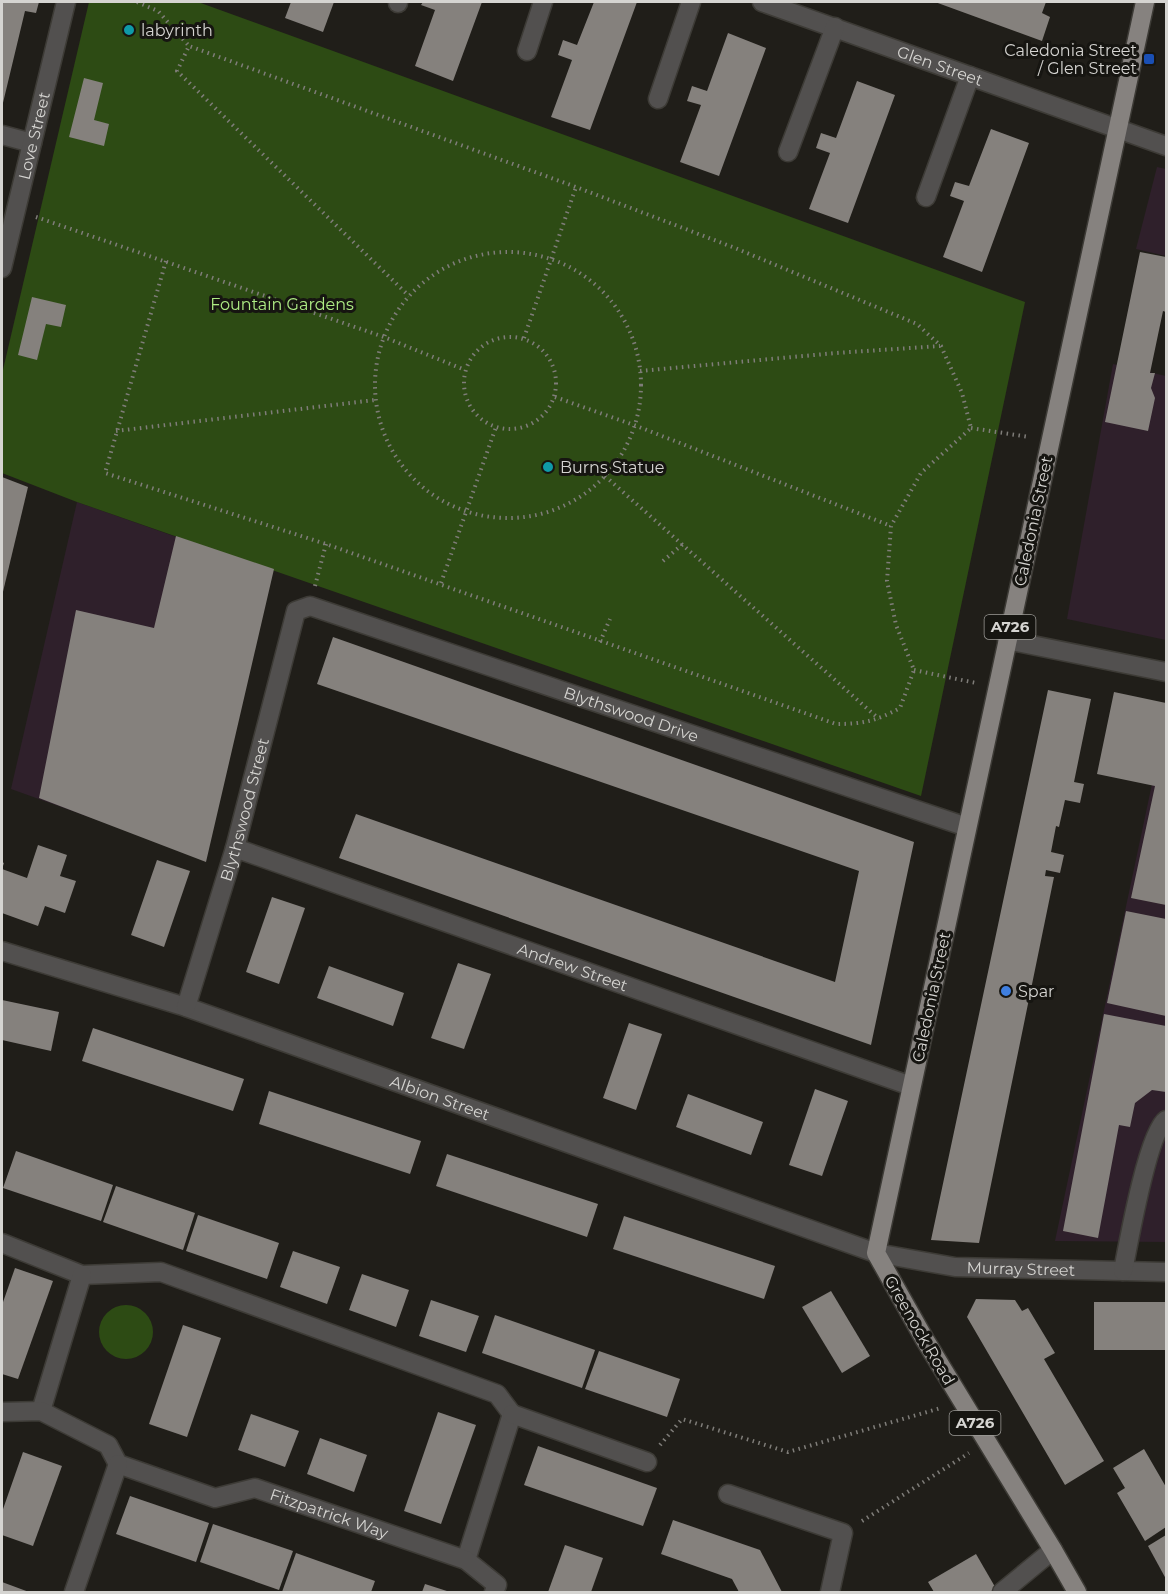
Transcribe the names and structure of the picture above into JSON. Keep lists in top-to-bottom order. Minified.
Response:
{"streets":{"main road":["Caledonia Street","A726","Greenock Road"],"street":["Glen Street","Love Street","Blythswood Drive","Blythswood Street","Andrew Street","Albion Street","Murray Street","Fitzpatrick Way"]},"crossings":[["Glen Street","Caledonia Street"],["Caledonia Street","Blythswood Drive"],["Caledonia Street","Andrew Street"],["Caledonia Street","Albion Street"],["Caledonia Street","Murray Street"],["Caledonia Street","Greenock Road"],["Blythswood Drive","Blythswood Street"],["Blythswood Street","Andrew Street"],["Blythswood Street","Albion Street"],["Albion Street","Murray Street"],["Albion Street","Greenock Road"],["Murray Street","Greenock Road"]],"parks":["Fountain Gardens"],"places":{"other":["labyrinth","Burns Statue","Spar"],"transit":["Caledonia Street / Glen Street"]}}
